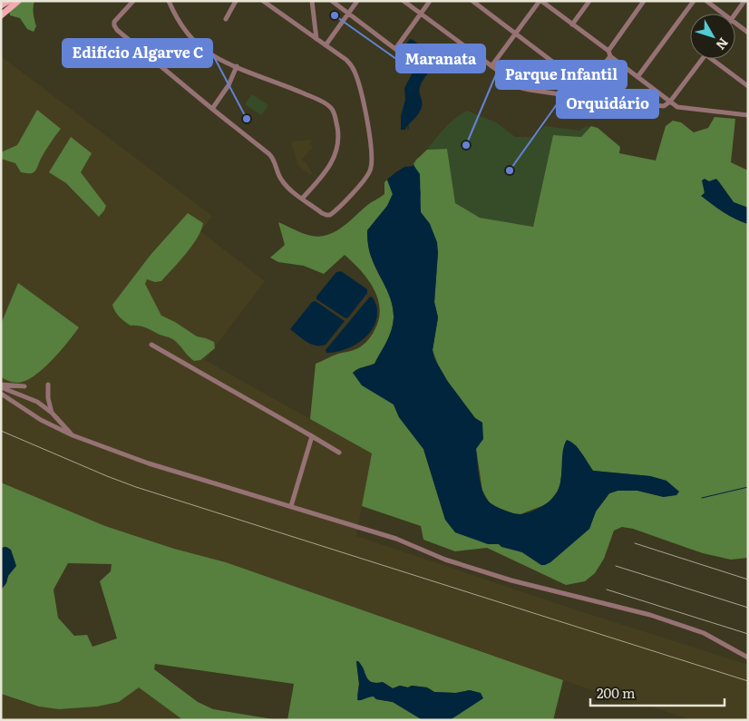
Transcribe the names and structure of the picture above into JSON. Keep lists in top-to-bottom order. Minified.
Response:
{"places":["Maranata","Edifício Algarve C","Parque Infantil","Orquidário"],"scale_bar":"200 m","north":"bottom right"}
